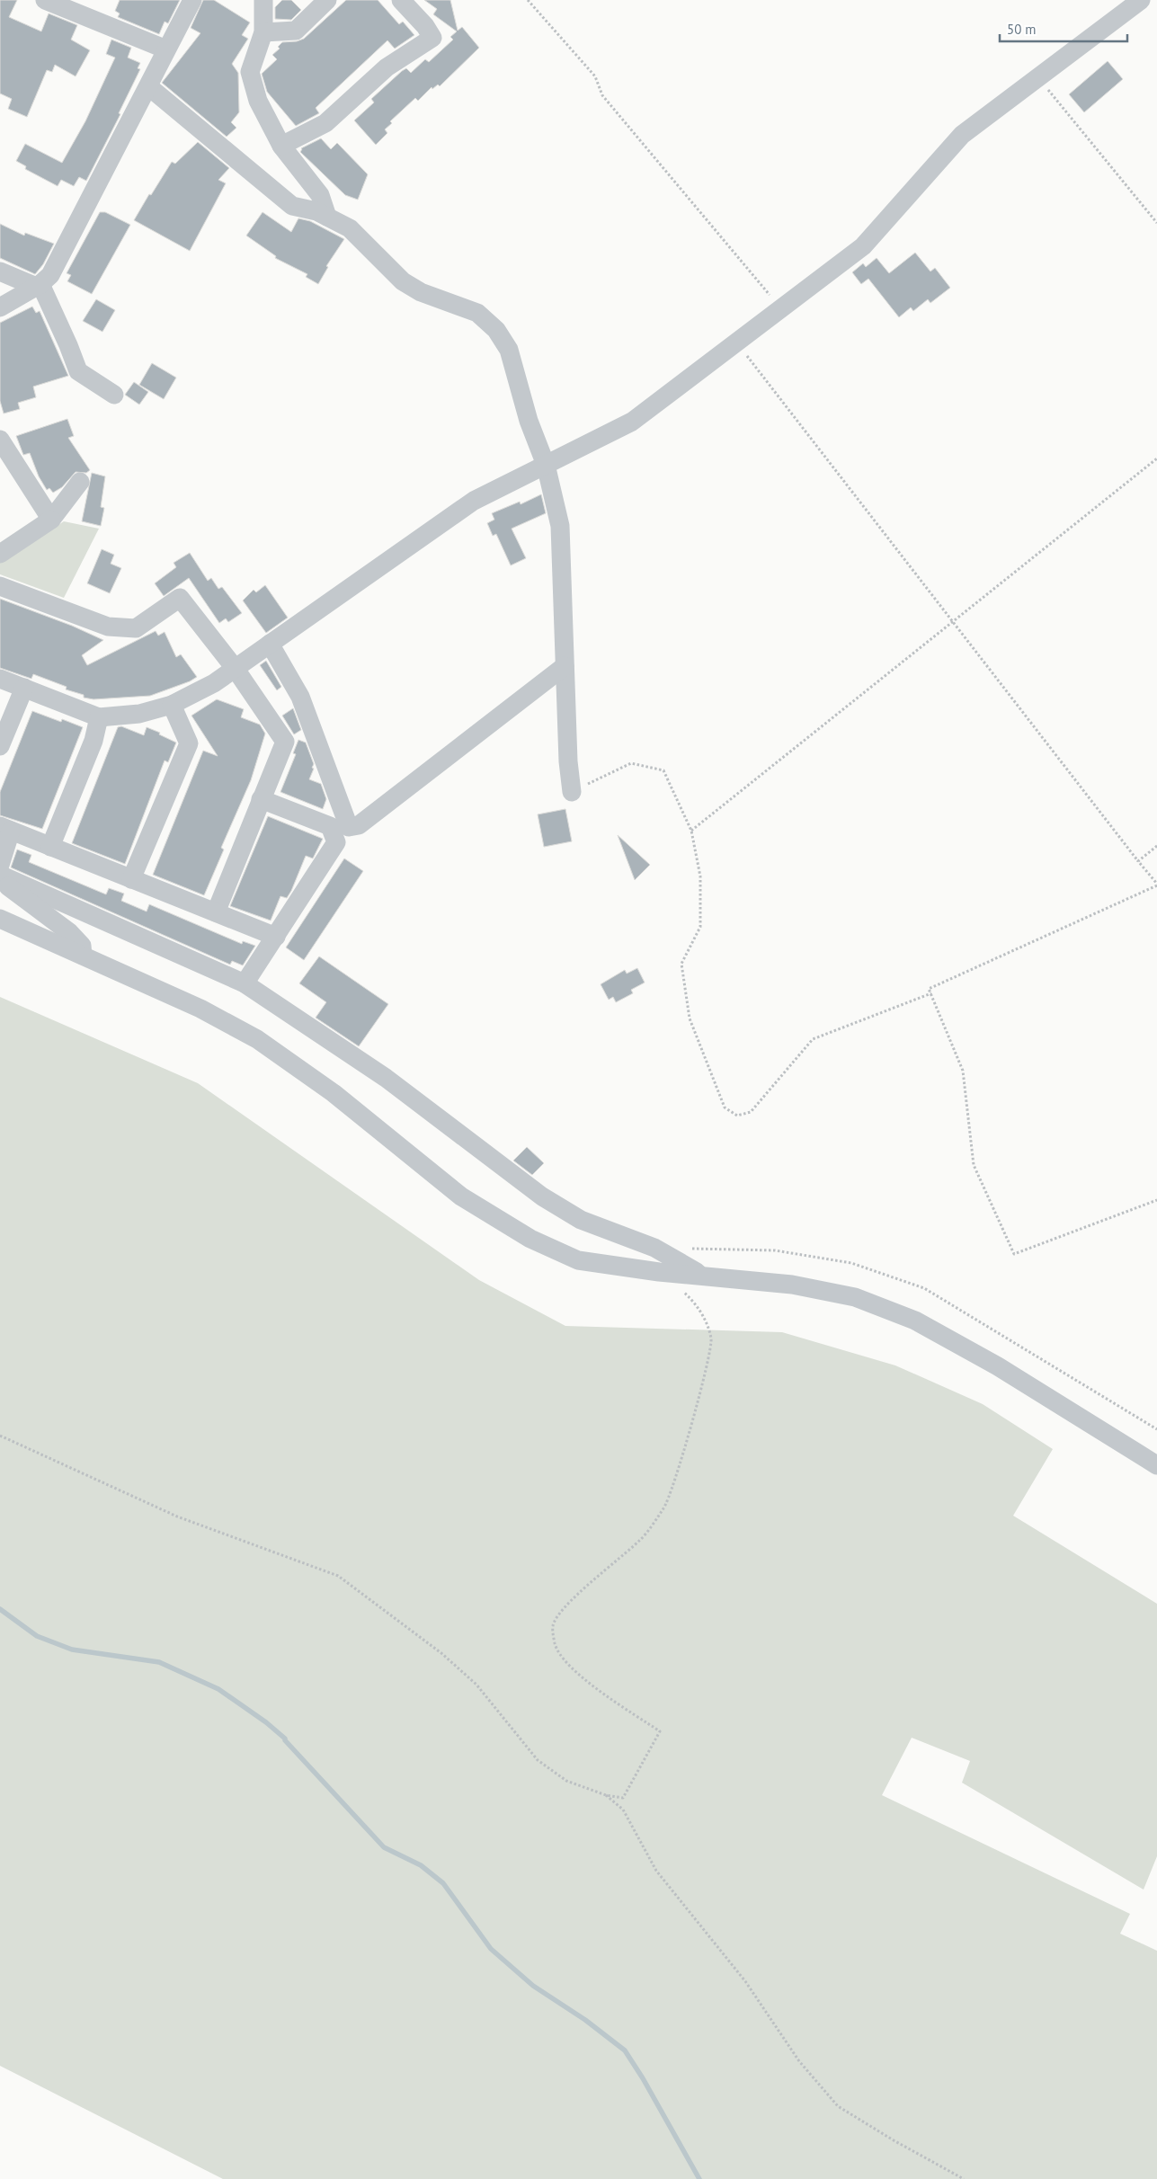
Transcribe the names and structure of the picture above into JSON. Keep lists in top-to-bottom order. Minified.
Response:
{"scale_bar":"50 m"}
